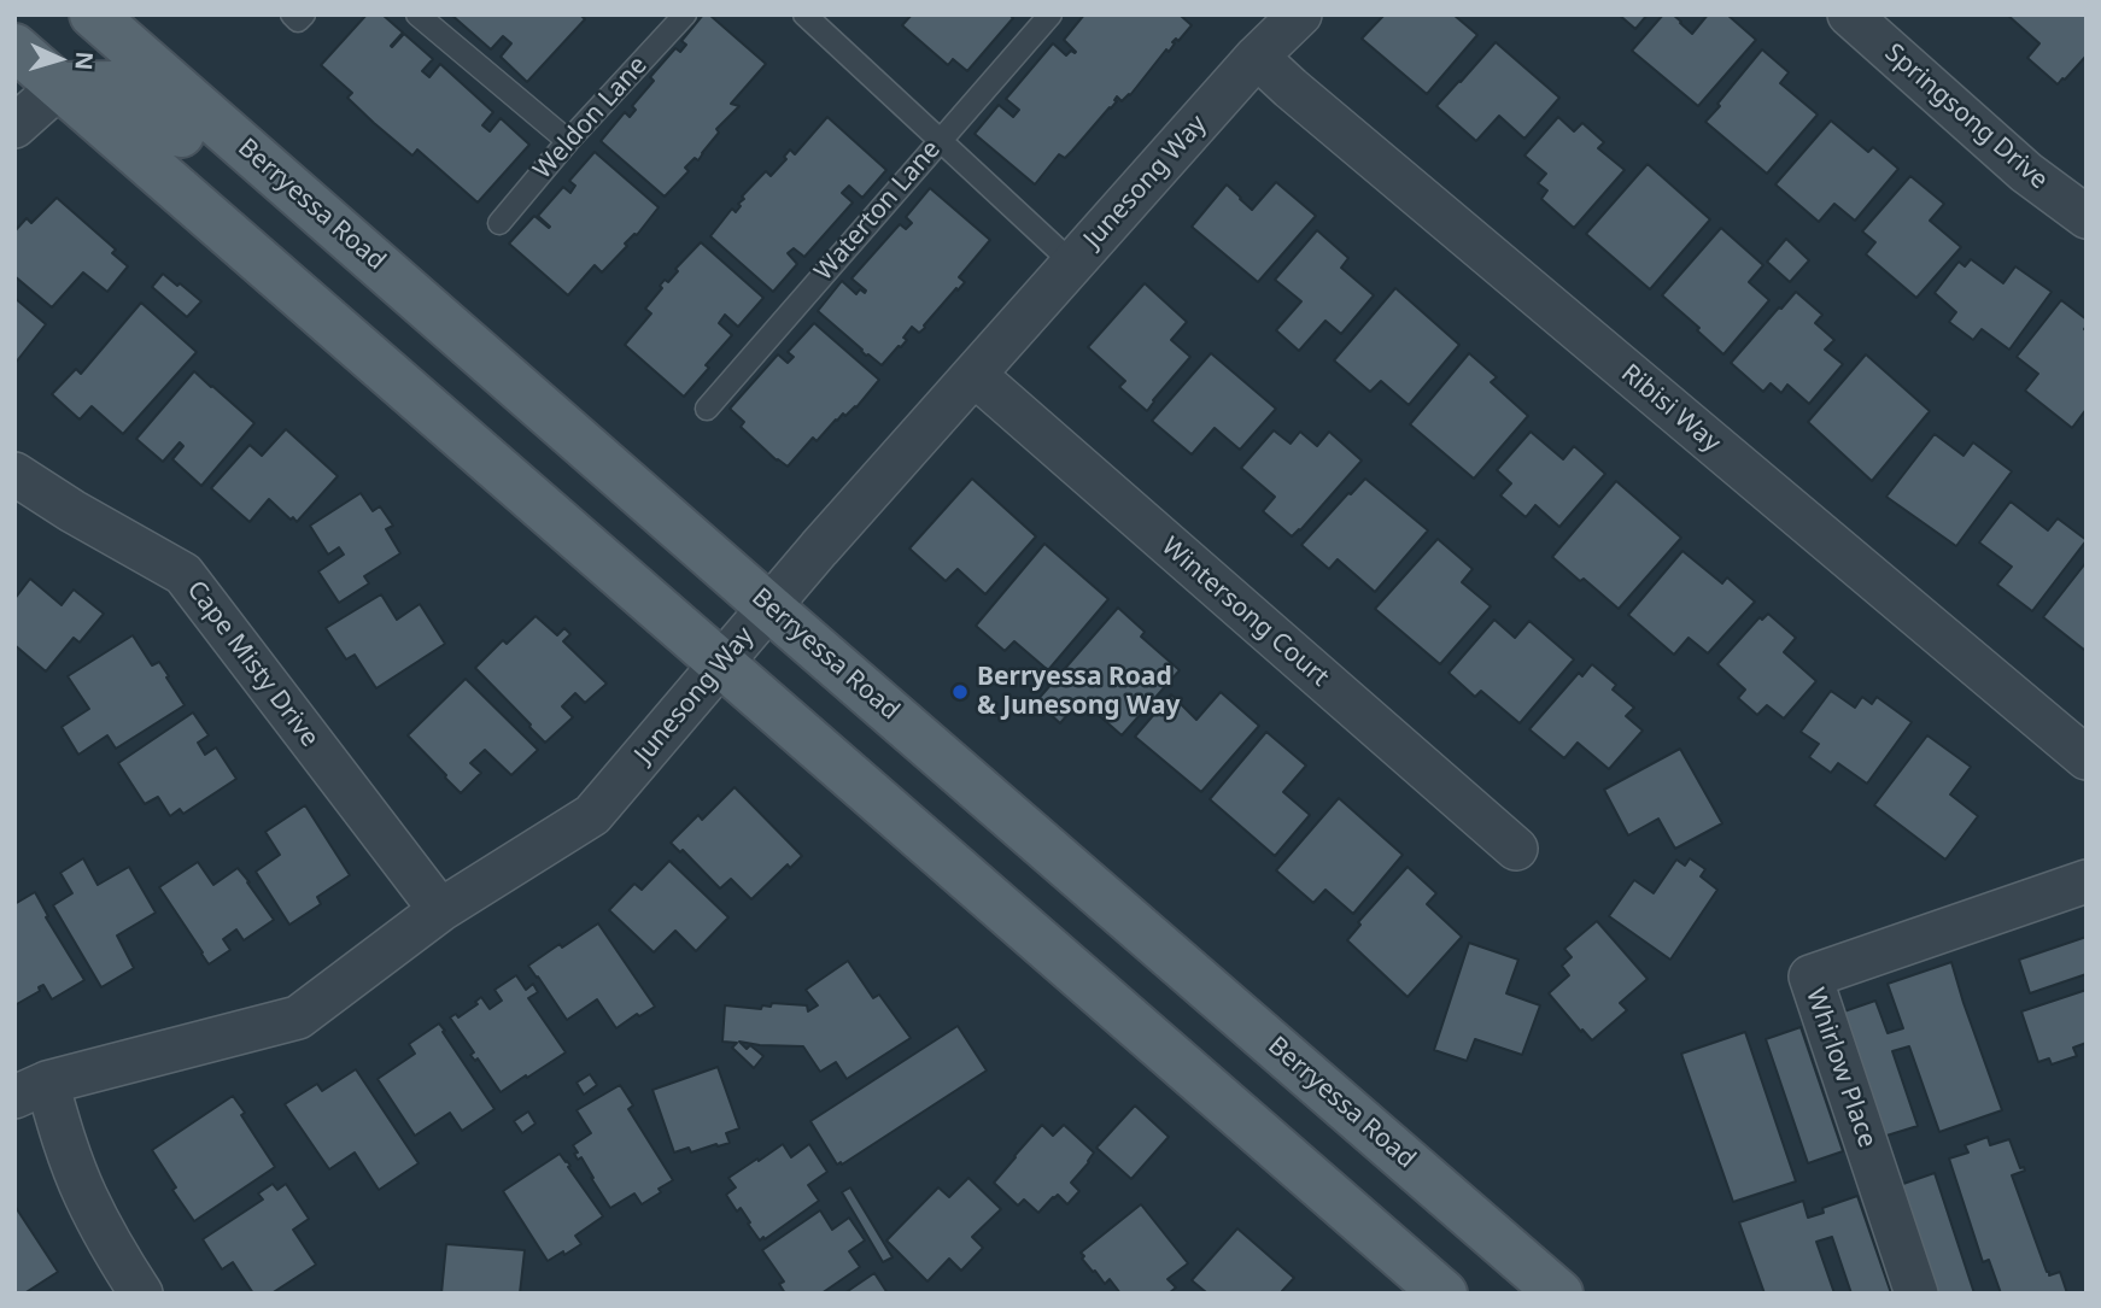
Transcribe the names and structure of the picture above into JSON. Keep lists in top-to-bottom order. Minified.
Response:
{"streets":{"main road":["Berryessa Road"],"street":["Springsong Drive","Junesong Way","Ribisi Way","Wintersong Court","Cape Misty Drive","Whirlow Place"],"lane":["Weldon Lane","Waterton Lane"]},"crossings":[["Junesong Way","Berryessa Road"],["Junesong Way","Ribisi Way"],["Junesong Way","Wintersong Court"],["Junesong Way","Cape Misty Drive"]],"places":["Berryessa Road & Junesong Way"],"north":"right"}
